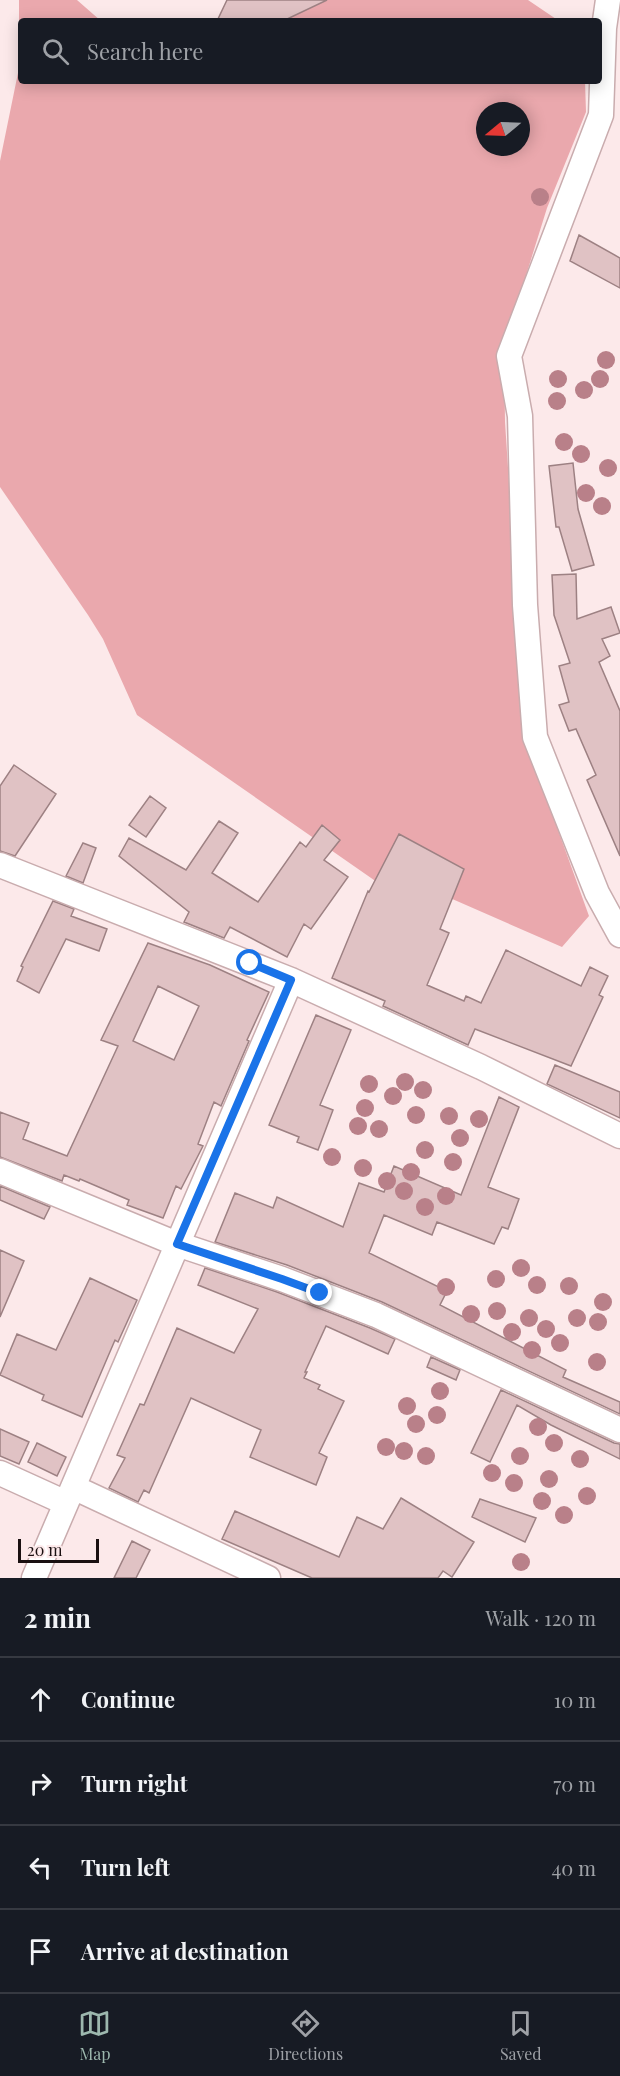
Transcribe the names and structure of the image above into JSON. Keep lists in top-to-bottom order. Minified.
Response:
{"scale_bar":"20 m","north":"left","page":{"search":"Search here","scale":"20 m","heading":["2 min","Walk · 120 m"],"list":[["Continue","10 m"],["Turn right","70 m"],["Turn left","40 m"],"Arrive at destination"],"nav":["Map","Directions","Saved"]}}
